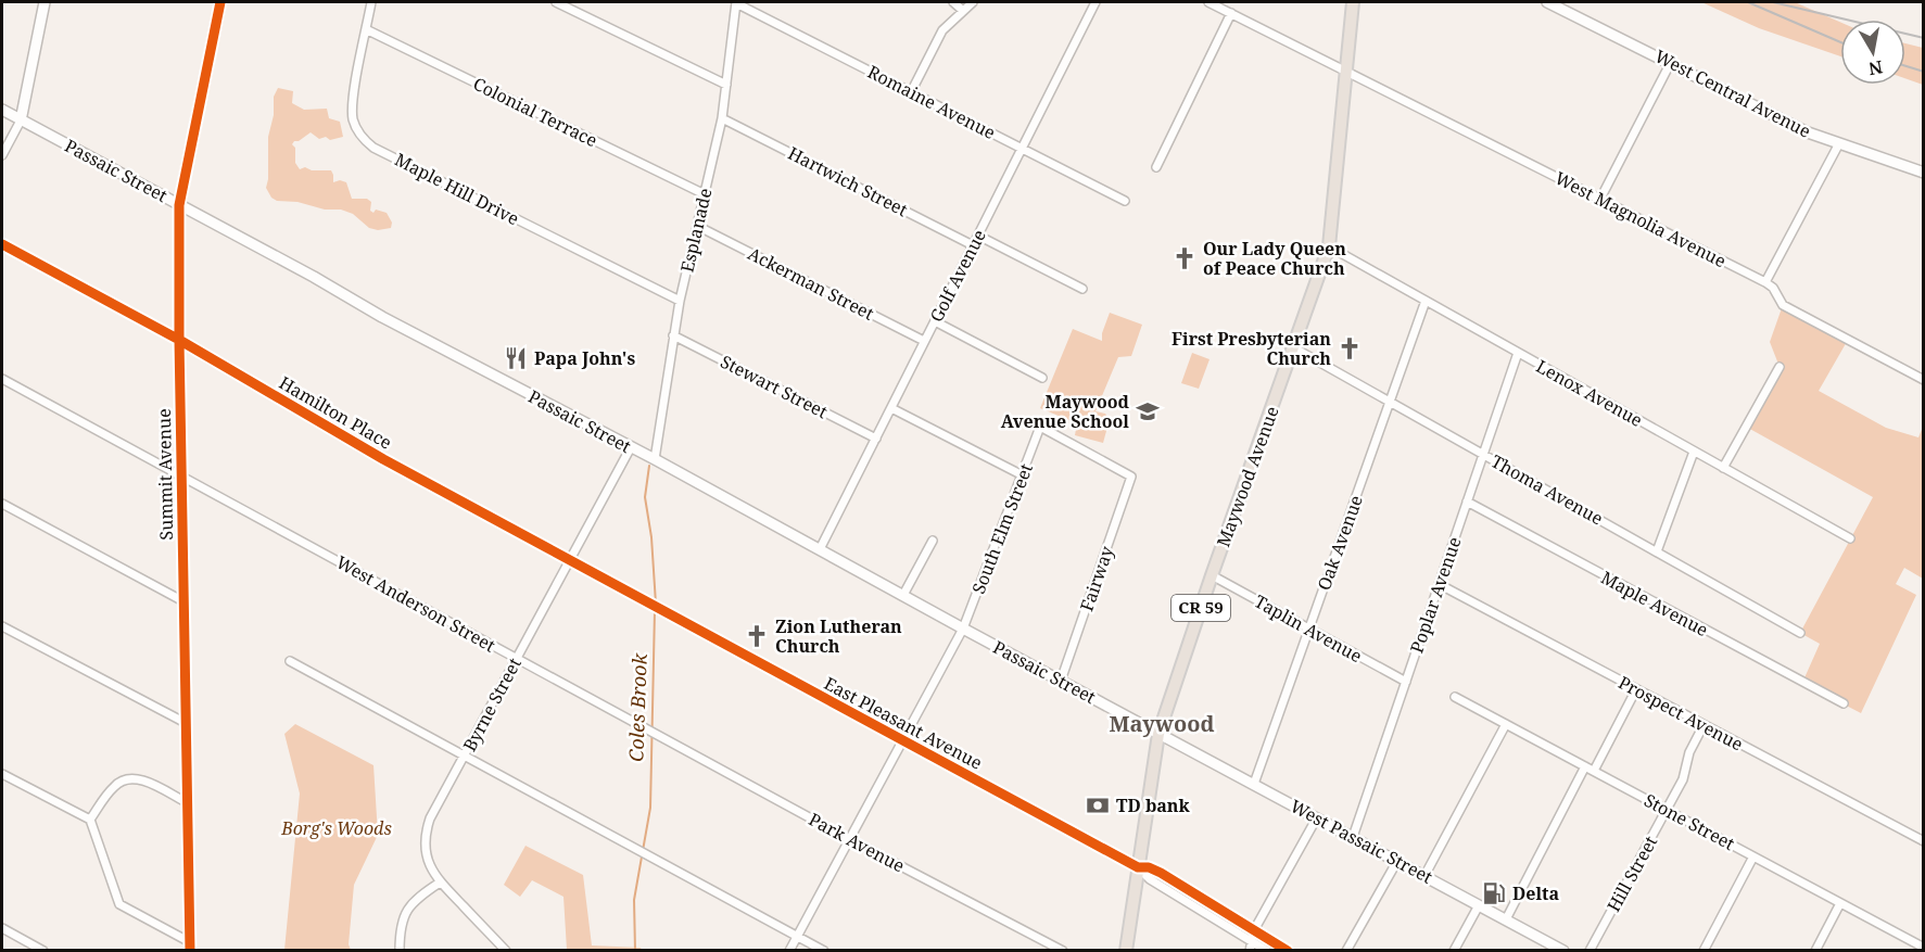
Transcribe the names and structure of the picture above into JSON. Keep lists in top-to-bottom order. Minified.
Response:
{"streets":{"main road":["West Central Avenue","Passaic Street","Summit Avenue","Maywood Avenue","CR 59","West Passaic Street"],"street":["Romaine Avenue","Colonial Terrace","Hartwich Street","Maple Hill Drive","West Magnolia Avenue","Esplanade","Golf Avenue","Ackerman Street","Stewart Street","Lenox Avenue","Hamilton Place","Thoma Avenue","South Elm Street","Oak Avenue","Fairway","Poplar Avenue","West Anderson Street","Maple Avenue","Taplin Avenue","Byrne Street","Prospect Avenue","East Pleasant Avenue","Stone Street","Park Avenue","Hill Street"]},"crossings":[["Romaine Avenue","Esplanade"],["Romaine Avenue","Golf Avenue"],["Colonial Terrace","Maple Hill Drive"],["Colonial Terrace","Esplanade"],["Passaic Street","Esplanade"],["Passaic Street","Golf Avenue"],["Passaic Street","Summit Avenue"],["Passaic Street","Maywood Avenue"],["Passaic Street","South Elm Street"],["Passaic Street","Fairway"],["Passaic Street","Byrne Street"],["Passaic Street","West Passaic Street"],["Hartwich Street","Esplanade"],["Hartwich Street","Golf Avenue"],["Maple Hill Drive","Esplanade"],["West Magnolia Avenue","Maywood Avenue"],["Esplanade","Ackerman Street"],["Esplanade","Stewart Street"],["Golf Avenue","Ackerman Street"],["Golf Avenue","Stewart Street"],["Lenox Avenue","Maywood Avenue"],["Lenox Avenue","Oak Avenue"],["Lenox Avenue","Poplar Avenue"],["Hamilton Place","Summit Avenue"],["Hamilton Place","Byrne Street"],["Hamilton Place","East Pleasant Avenue"],["Summit Avenue","West Anderson Street"],["Maywood Avenue","Thoma Avenue"],["Maywood Avenue","Taplin Avenue"],["Maywood Avenue","East Pleasant Avenue"],["Maywood Avenue","West Passaic Street"],["Thoma Avenue","Oak Avenue"],["Thoma Avenue","Poplar Avenue"],["South Elm Street","Fairway"],["South Elm Street","East Pleasant Avenue"],["South Elm Street","Park Avenue"],["Oak Avenue","Taplin Avenue"],["Oak Avenue","West Passaic Street"],["Poplar Avenue","Maple Avenue"],["Poplar Avenue","Taplin Avenue"],["Poplar Avenue","Prospect Avenue"],["Poplar Avenue","West Passaic Street"],["West Anderson Street","Byrne Street"],["West Anderson Street","Park Avenue"],["Prospect Avenue","Hill Street"],["Stone Street","Hill Street"]],"districts":["Maywood"],"water":["Coles Brook"],"parks":["Borg's Woods"],"places":{"church":["Our Lady Queen of Peace Church","First Presbyterian Church","Zion Lutheran Church"],"restaurant":["Papa John's"],"school or university":["Maywood Avenue School"],"bank":["TD bank"],"fuel station":["Delta"]},"north":"bottom"}
